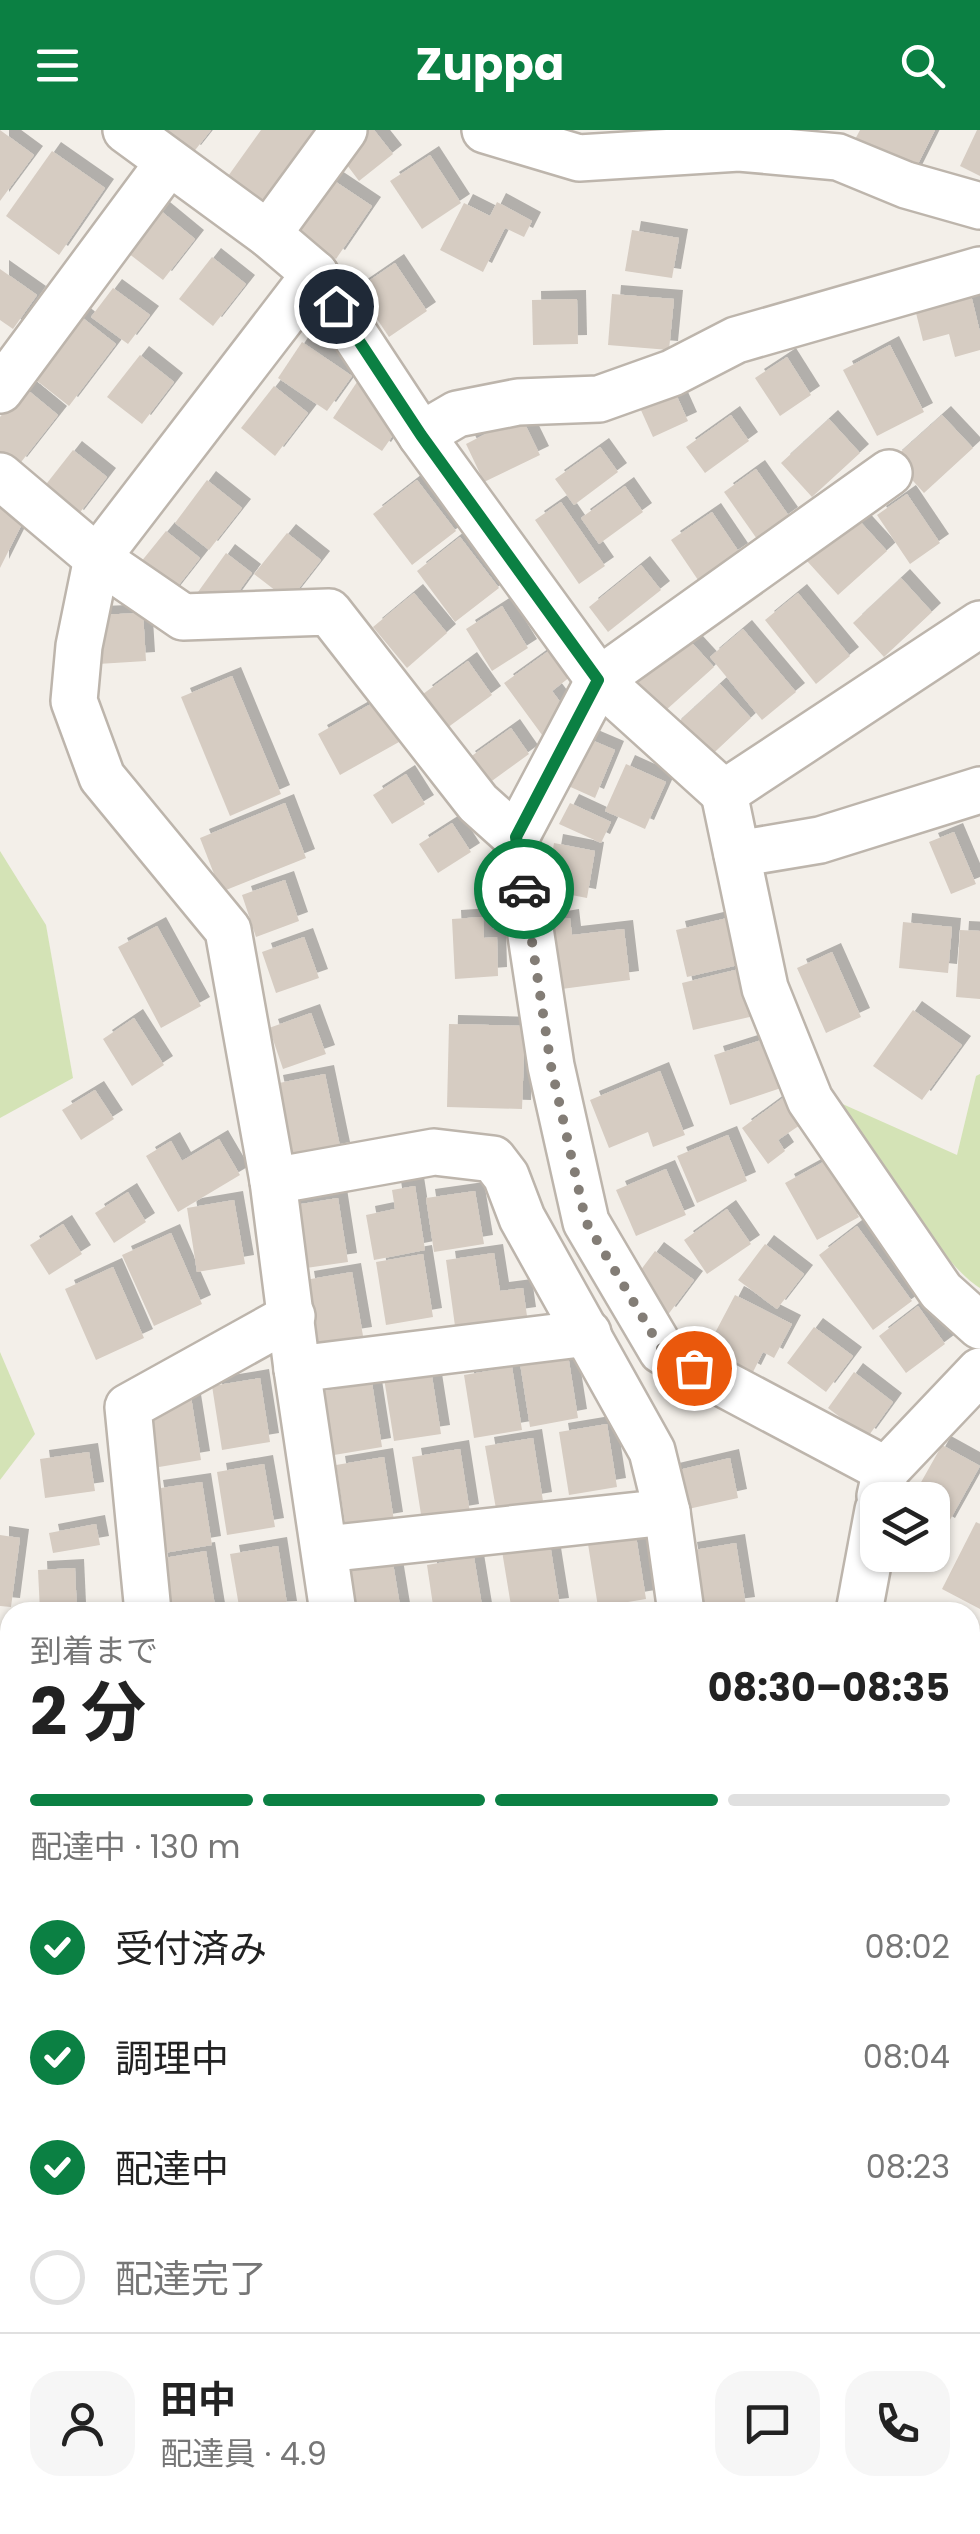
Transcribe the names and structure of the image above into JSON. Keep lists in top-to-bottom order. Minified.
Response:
{"page":{"header":"Zuppa","heading":["2 分","到着まで","08:30–08:35"],"panel":["田中","配達員 · 4.9"],"bar":"配達中 · 130 m","list":[["受付済み","08:02"],["調理中","08:04"],["配達中","08:23"],"配達完了"]}}
